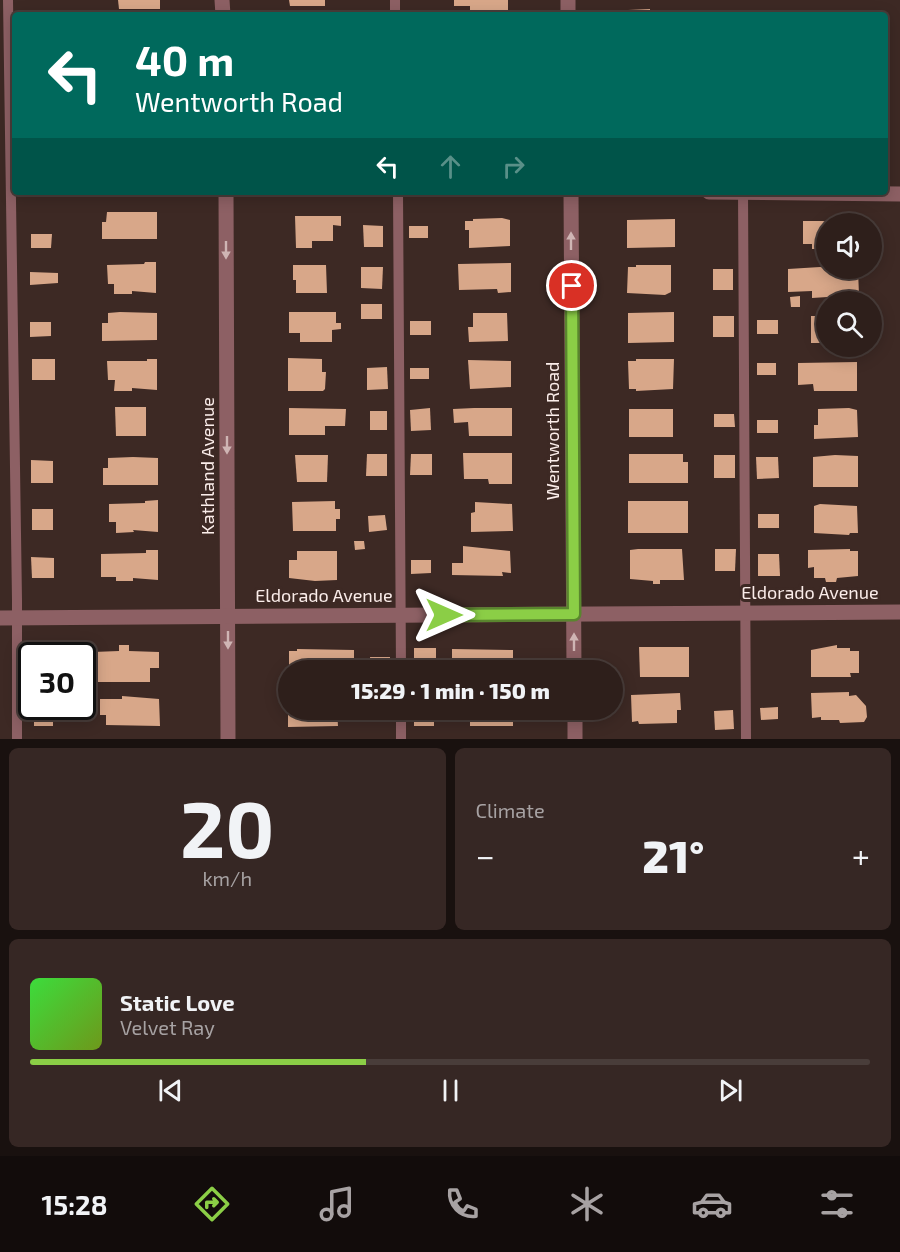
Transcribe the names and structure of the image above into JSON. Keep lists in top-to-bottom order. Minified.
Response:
{"streets":{"street":["Wentworth Road","Kathland Avenue","Eldorado Avenue"]},"crossings":[["Wentworth Road","Eldorado Avenue"],["Kathland Avenue","Eldorado Avenue"]],"one_way":["Wentworth Road","Kathland Avenue"],"page":{"turn":["40 m","Wentworth Road"],"limit":"30","trip":"15:29 · 1 min · 150 m","tile":[["20","km/h"],"Climate"],"heat":["−","21°","+"],"song":["Static Love","Velvet Ray"],"tabs":"15:28"}}
